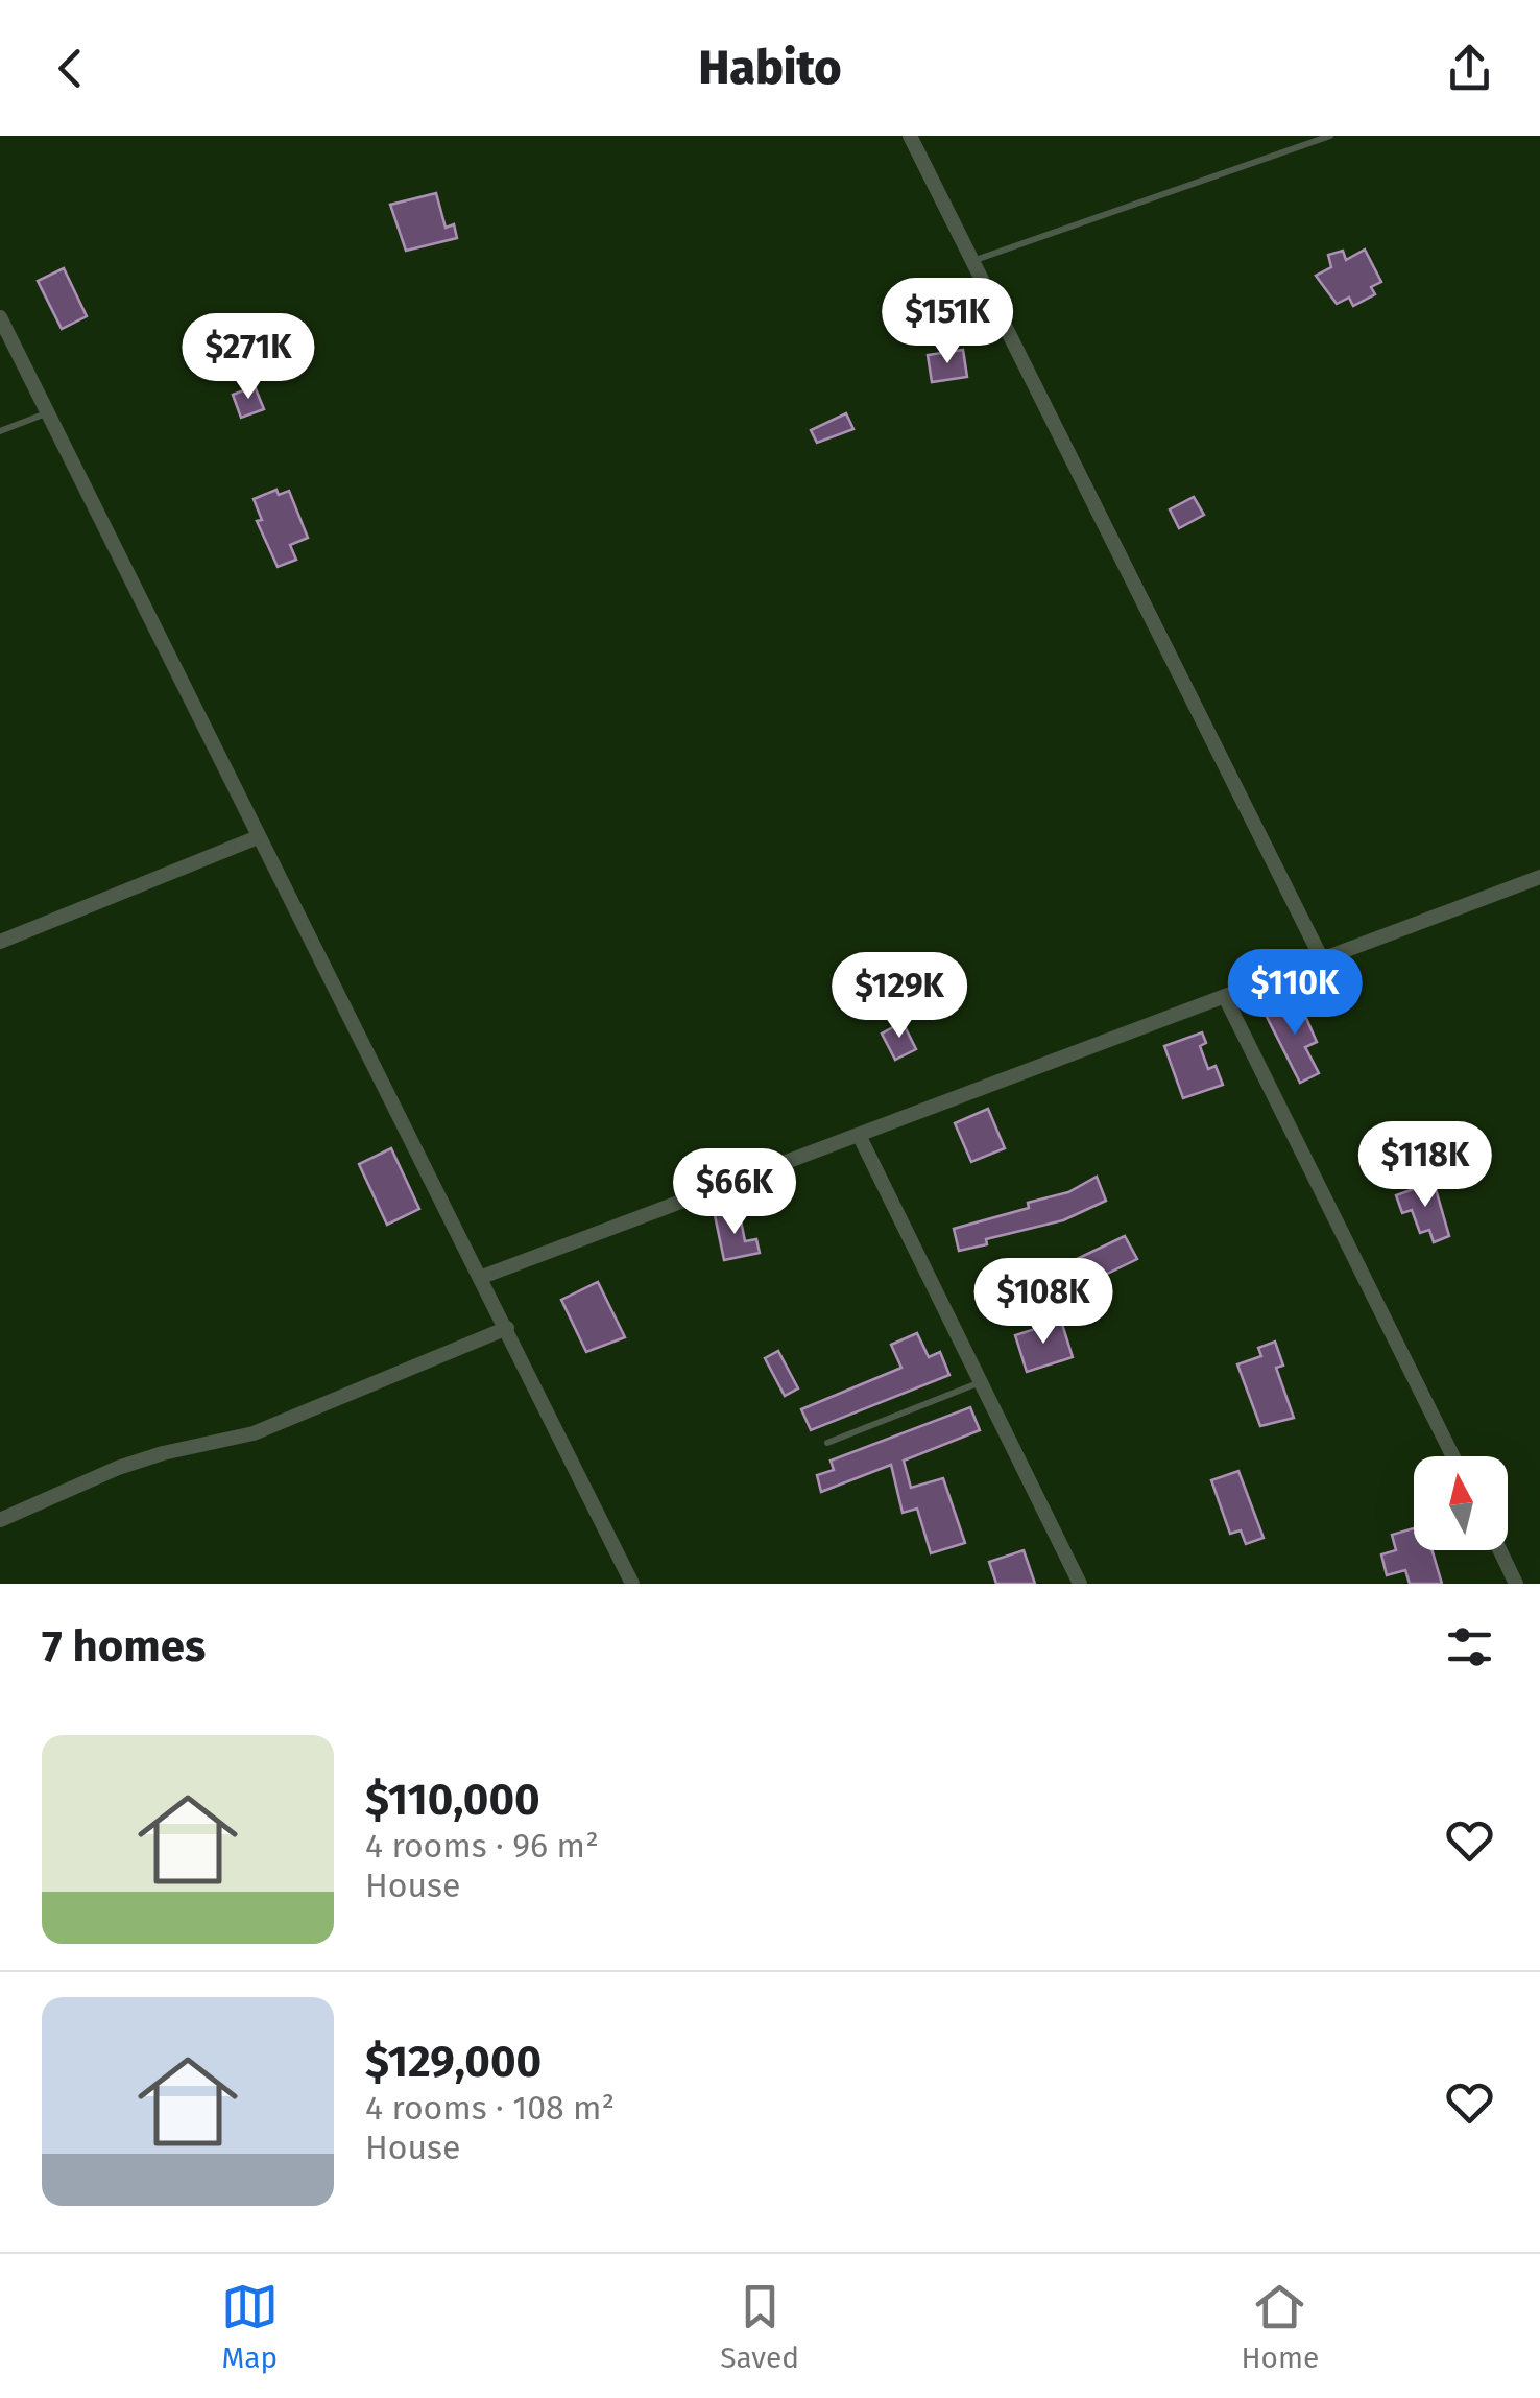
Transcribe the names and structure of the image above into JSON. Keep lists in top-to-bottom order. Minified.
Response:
{"north":"top","page":{"header":"Habito","price":["$151K","$271K","$110K","$129K","$118K","$66K","$108K"],"heading":"7 homes","list":[{"name":"$110,000","note":"4 rooms · 96 m² · House"},{"name":"$129,000","note":"4 rooms · 108 m² · House"}],"tabs":["Map","Saved","Home"]}}
